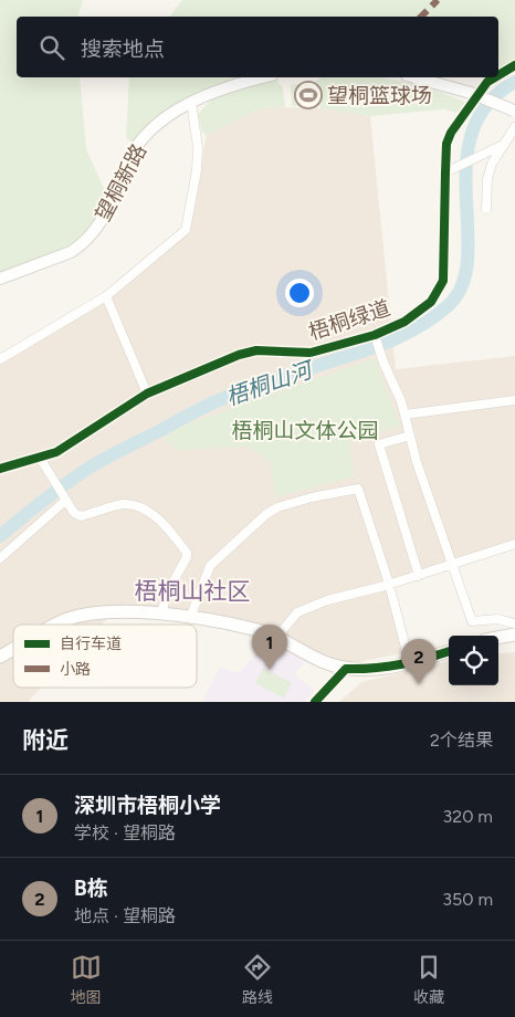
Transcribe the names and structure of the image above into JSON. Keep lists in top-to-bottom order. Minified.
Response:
{"streets":{"street":["望桐新路","梧桐绿道"]},"districts":["梧桐山社区"],"water":["梧桐山河"],"parks":["梧桐山文体公园"],"places":{"sports":["望桐篮球场"]},"legend":["自行车道","小路"],"page":{"search":"搜索地点","pins":["1","2"],"heading":["附近","2个结果"],"list":[{"mark":"1","name":"深圳市梧桐小学","note":"学校 · 望桐路","value":"320 m"},{"mark":"2","name":"B栋","note":"地点 · 望桐路","value":"350 m"}],"nav":["地图","路线","收藏"]}}
